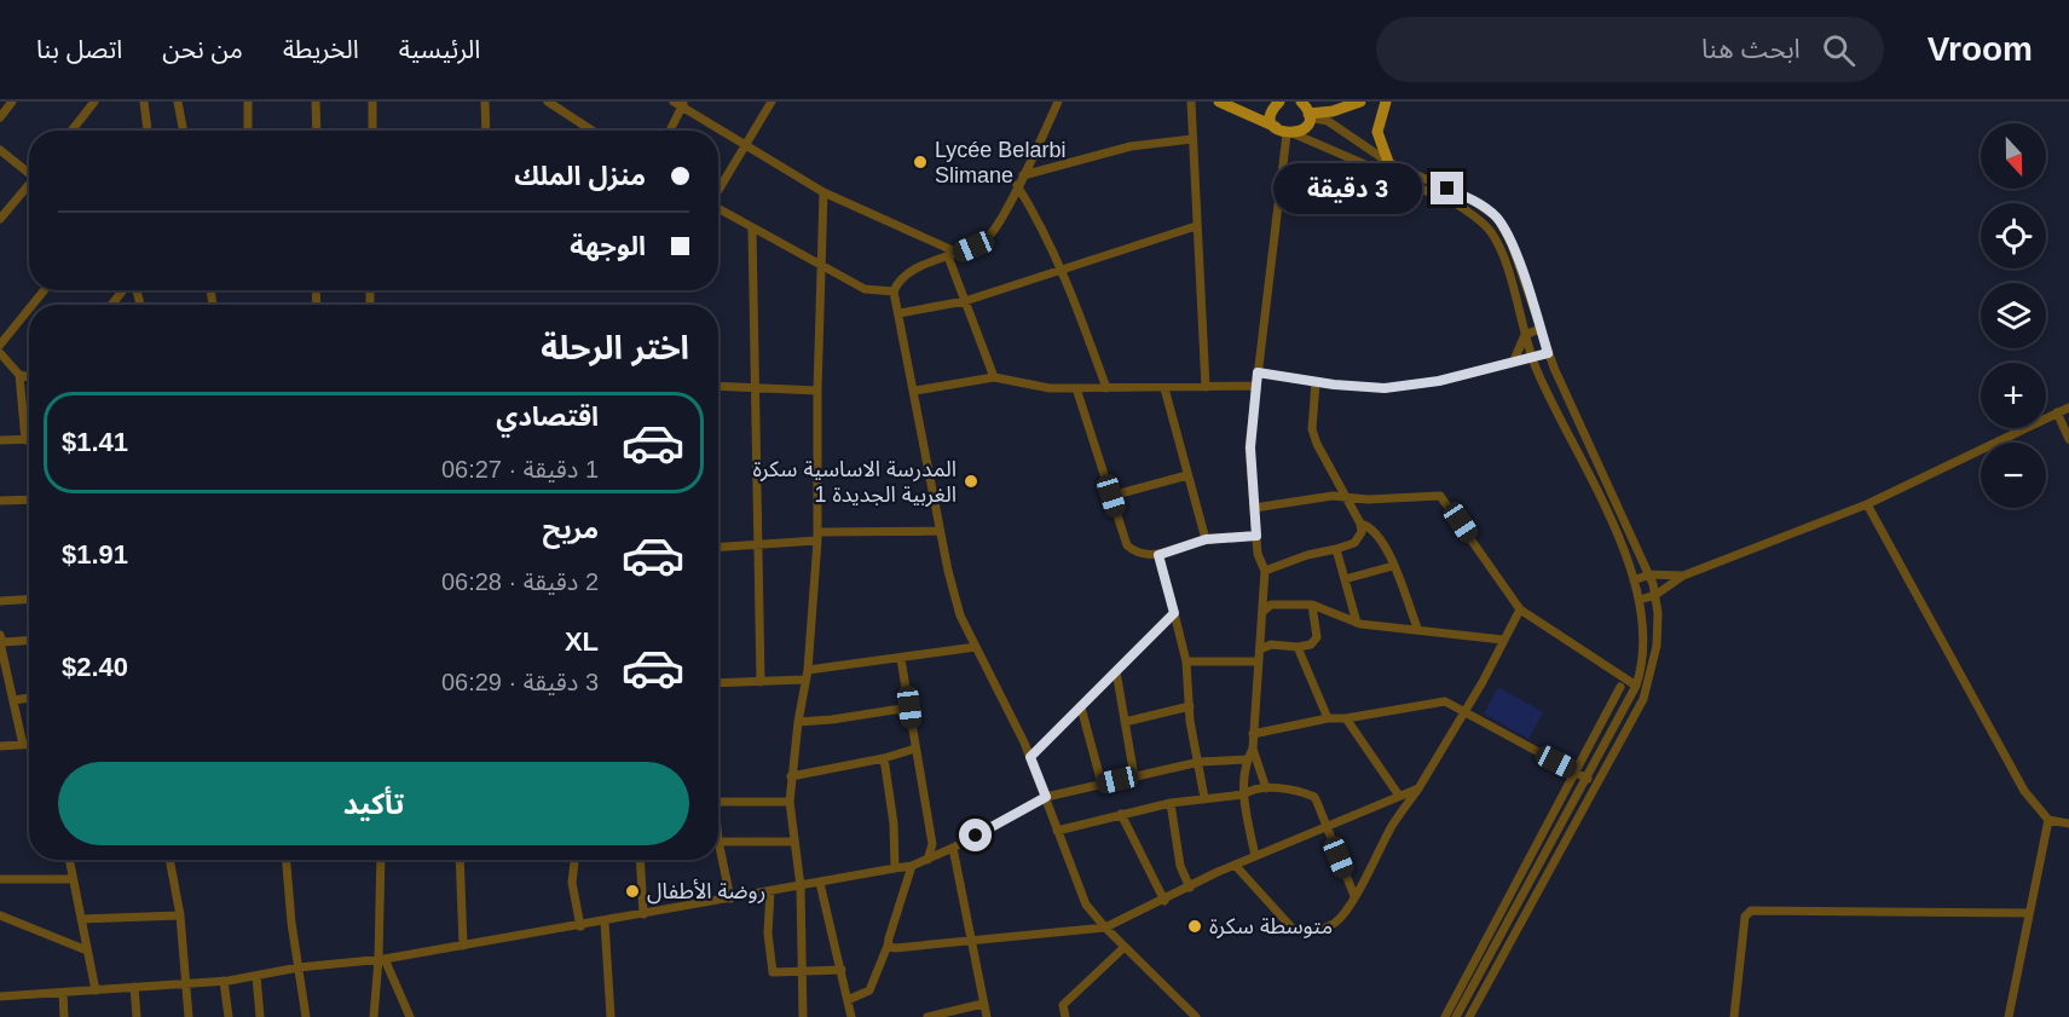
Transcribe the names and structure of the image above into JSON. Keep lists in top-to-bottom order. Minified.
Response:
{"places":["Lycée Belarbi Slimane","المدرسة الاساسية سكرة الغربية الجديدة 1","روضة الأطفال","متوسطة سكرة"],"north":"bottom","page":{"header":"Vroom","search":"ابحث هنا","nav":["الرئيسية","الخريطة","من نحن","اتصل بنا"],"map_buttons":["+","−"],"banner":["منزل الملك","الوجهة"],"bubble":"3 دقيقة","heading":"اختر الرحلة","list":[{"name":"اقتصادي","note":"1 دقيقة · 06:27","value":"$1.41"},{"name":"مريح","note":"2 دقيقة · 06:28","value":"$1.91"},{"name":"XL","note":"3 دقيقة · 06:29","value":"$2.40"}],"buttons":"تأكيد"}}
